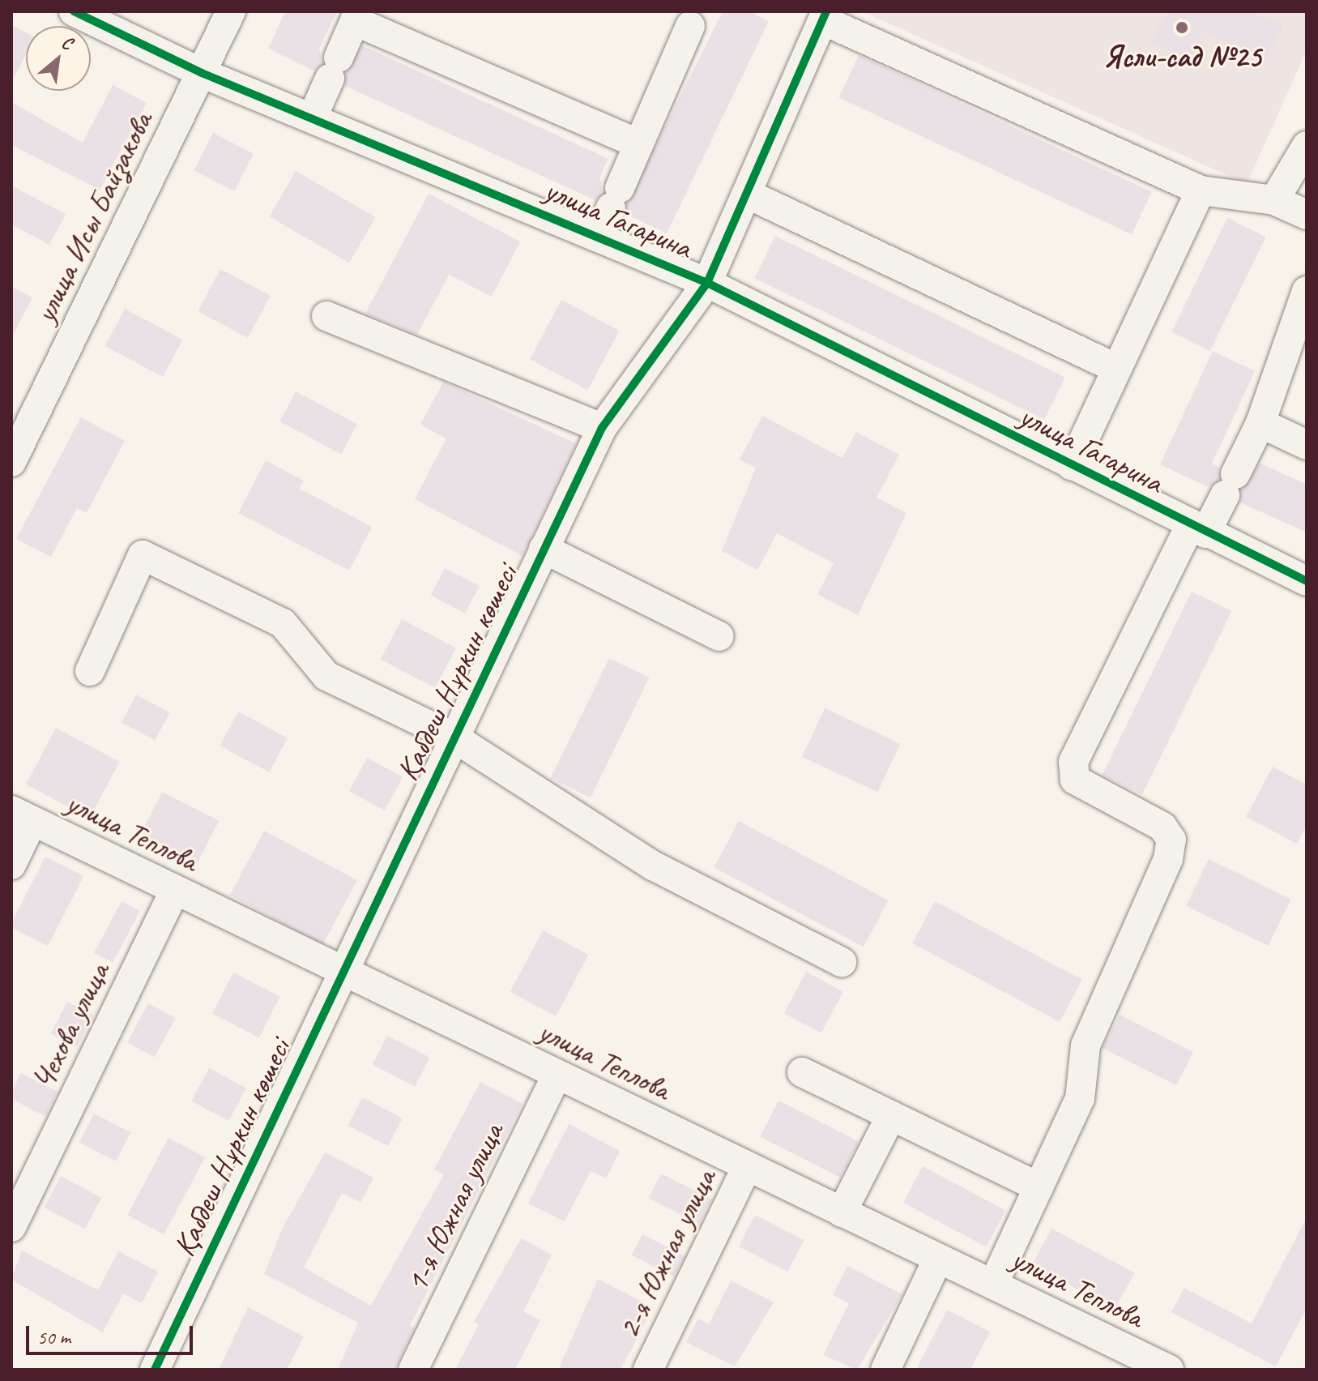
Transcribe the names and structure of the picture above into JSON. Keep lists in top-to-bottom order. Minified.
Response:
{"streets":{"street":["улица Исы Байзакова","улица Гагарина","Қабдеш Нұркин көшесі","улица Теплова","Чехова улица","1-я Южная улица","2-я Южная улица"]},"crossings":[["улица Исы Байзакова","улица Гагарина"],["улица Гагарина","Қабдеш Нұркин көшесі"],["Қабдеш Нұркин көшесі","улица Теплова"],["улица Теплова","Чехова улица"],["улица Теплова","1-я Южная улица"],["улица Теплова","2-я Южная улица"]],"places":["Ясли-сад №25"],"scale_bar":"50 m","north":"top right"}
